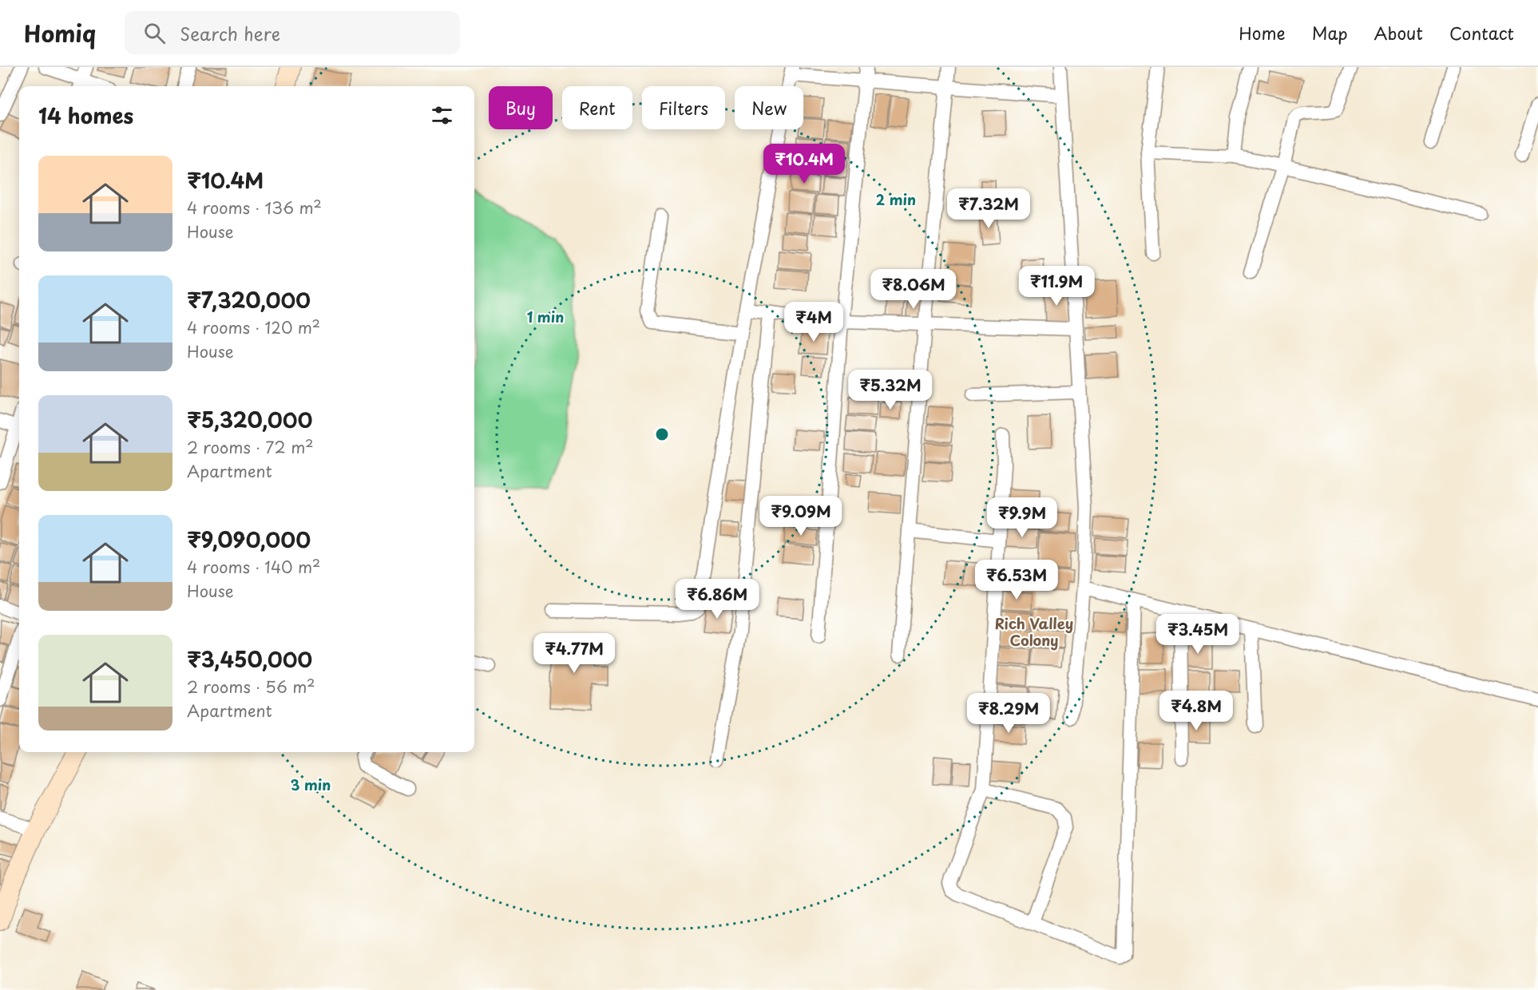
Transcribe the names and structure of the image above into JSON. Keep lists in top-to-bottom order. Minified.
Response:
{"districts":["Rich Valley Colony"],"page":{"header":"Homiq","search":"Search here","nav":["Home","Map","About","Contact"],"chip":["Buy","Rent","Filters","New"],"heading":"14 homes","price":["₹10.4M","₹7.32M","₹11.9M","₹8.06M","₹4M","₹5.32M","₹9.09M","₹9.9M","₹6.53M","₹6.86M","₹3.45M","₹4.77M","₹4.8M","₹8.29M"],"list":[{"name":"₹10.4M","note":"4 rooms · 136 m² · House"},{"name":"₹7,320,000","note":"4 rooms · 120 m² · House"},{"name":"₹5,320,000","note":"2 rooms · 72 m² · Apartment"},{"name":"₹9,090,000","note":"4 rooms · 140 m² · House"},{"name":"₹3,450,000","note":"2 rooms · 56 m² · Apartment"}]},"rings":["2 min","1 min","3 min"]}
